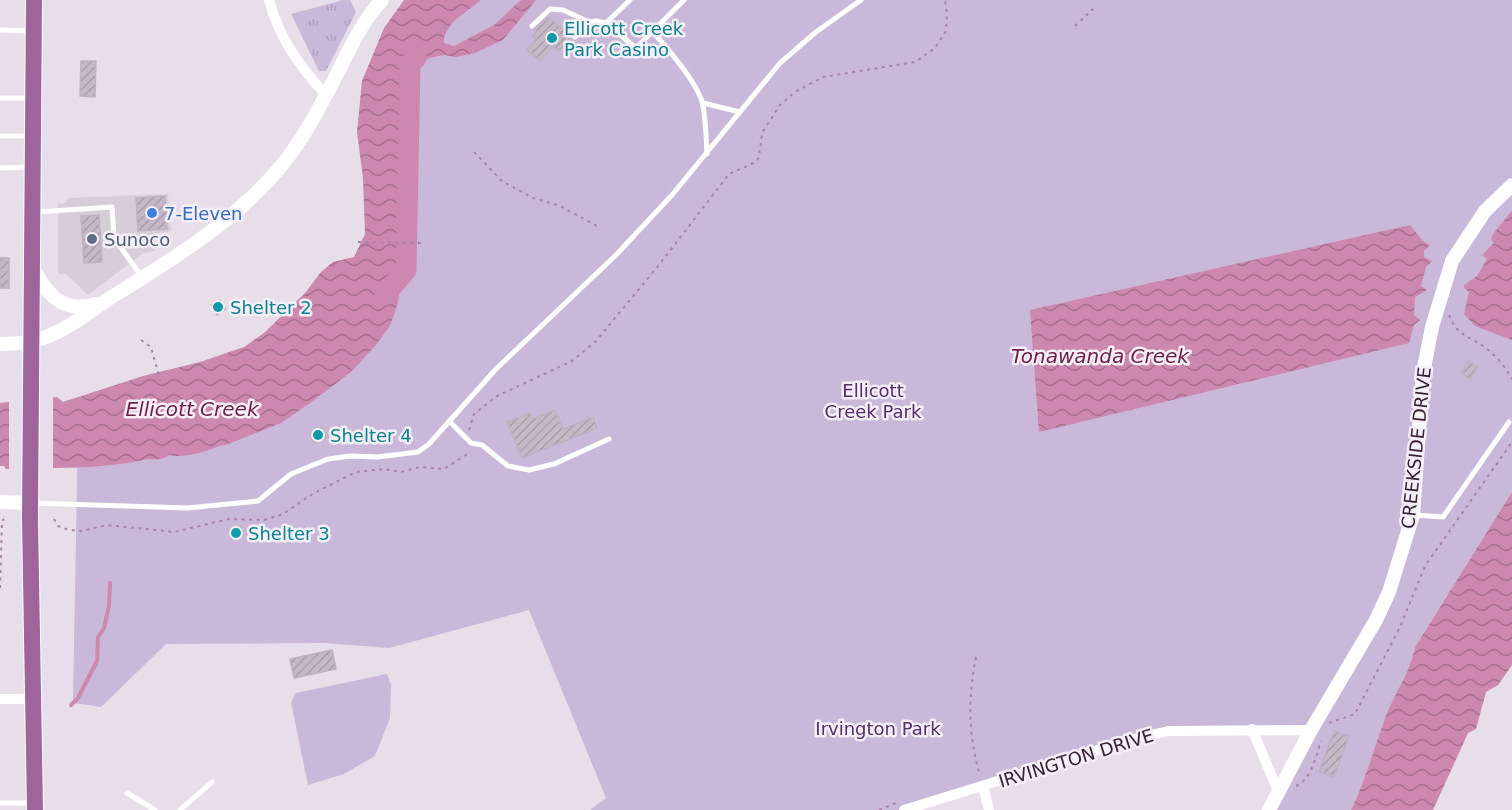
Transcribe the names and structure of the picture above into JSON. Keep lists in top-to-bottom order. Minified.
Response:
{"streets":{"street":["CREEKSIDE DRIVE","IRVINGTON DRIVE"]},"crossings":[["CREEKSIDE DRIVE","IRVINGTON DRIVE"]],"water":["Tonawanda Creek","Ellicott Creek"],"parks":["Ellicott Creek Park","Irvington Park"],"places":["Ellicott Creek Park Casino","7-Eleven","Sunoco","Shelter 2","Shelter 4","Shelter 3"]}
